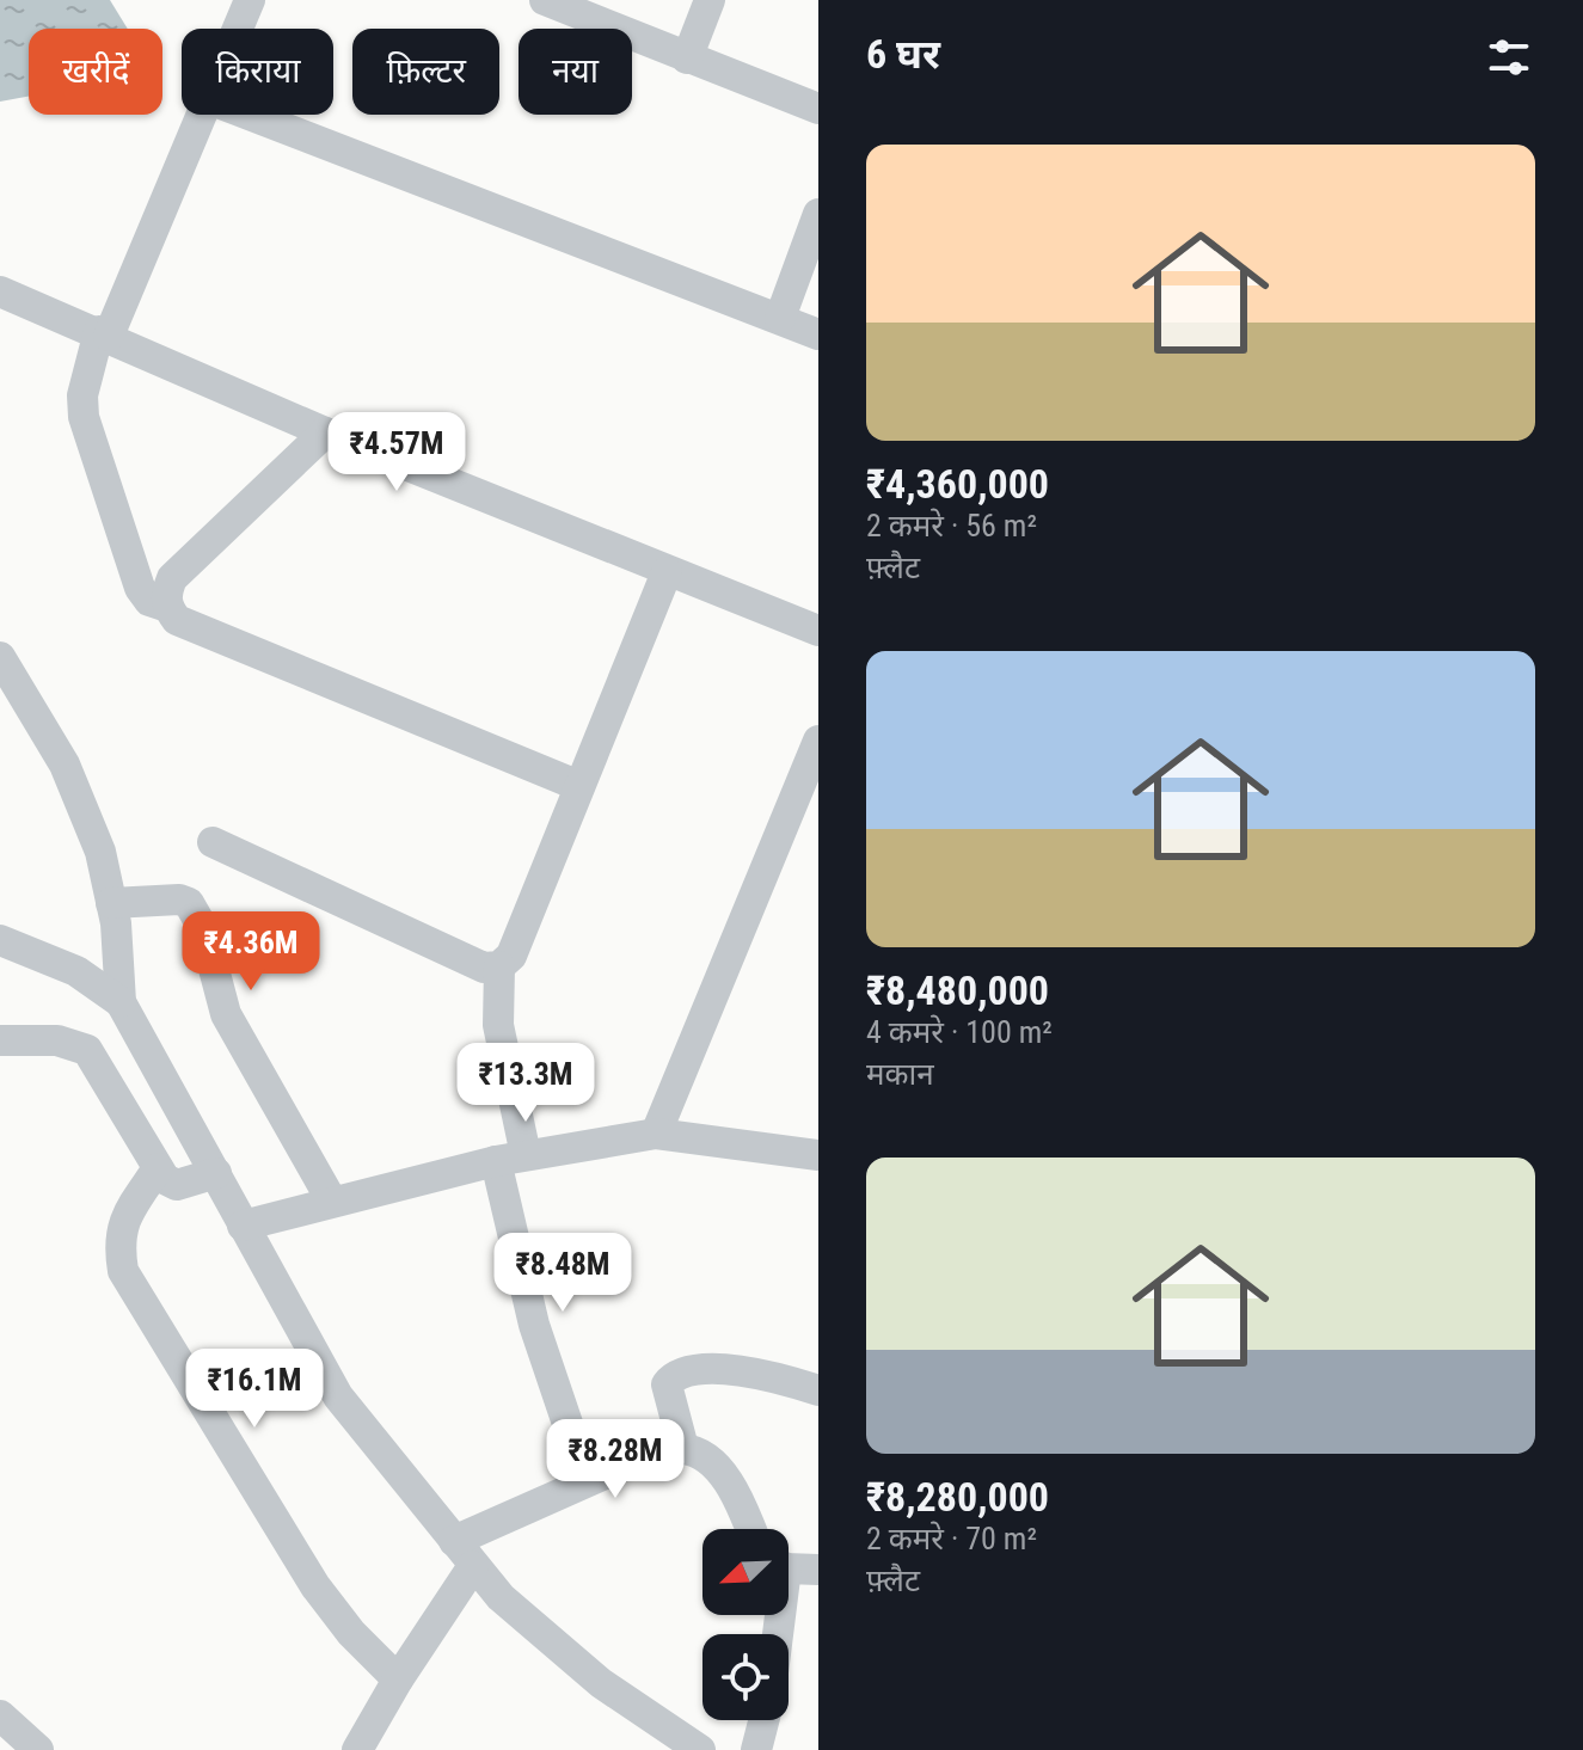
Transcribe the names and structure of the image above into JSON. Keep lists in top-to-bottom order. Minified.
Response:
{"north":"bottom left","page":{"heading":"6 घर","chip":["खरीदें","किराया","फ़िल्टर","नया"],"list":[{"name":"₹4,360,000","note":"2 कमरे · 56 m² · फ़्लैट"},{"name":"₹8,480,000","note":"4 कमरे · 100 m² · मकान"},{"name":"₹8,280,000","note":"2 कमरे · 70 m² · फ़्लैट"}],"price":["₹4.57M","₹4.36M","₹13.3M","₹8.48M","₹16.1M","₹8.28M"]}}
